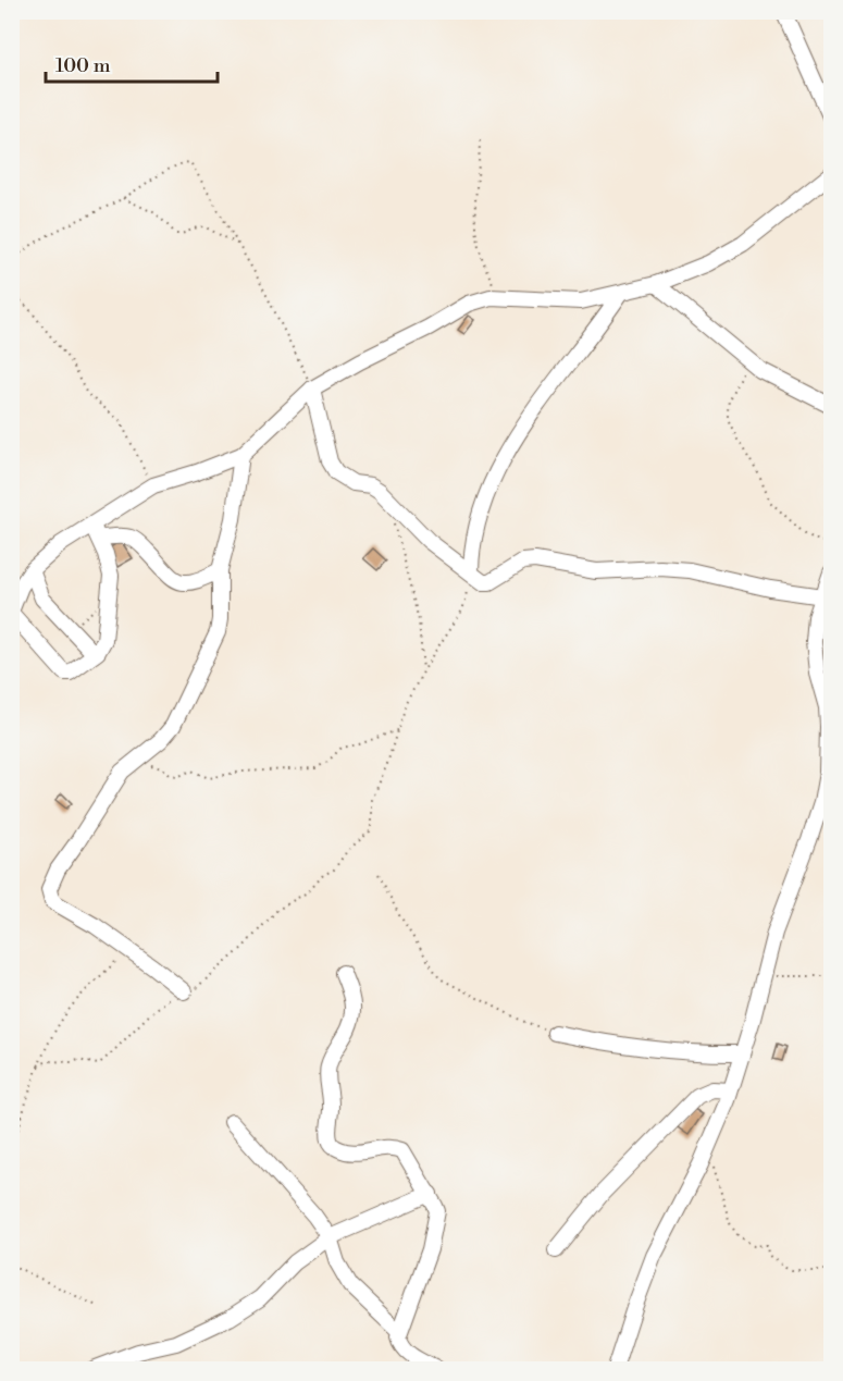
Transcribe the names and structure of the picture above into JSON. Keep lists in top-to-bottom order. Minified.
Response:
{"scale_bar":"100 m"}
